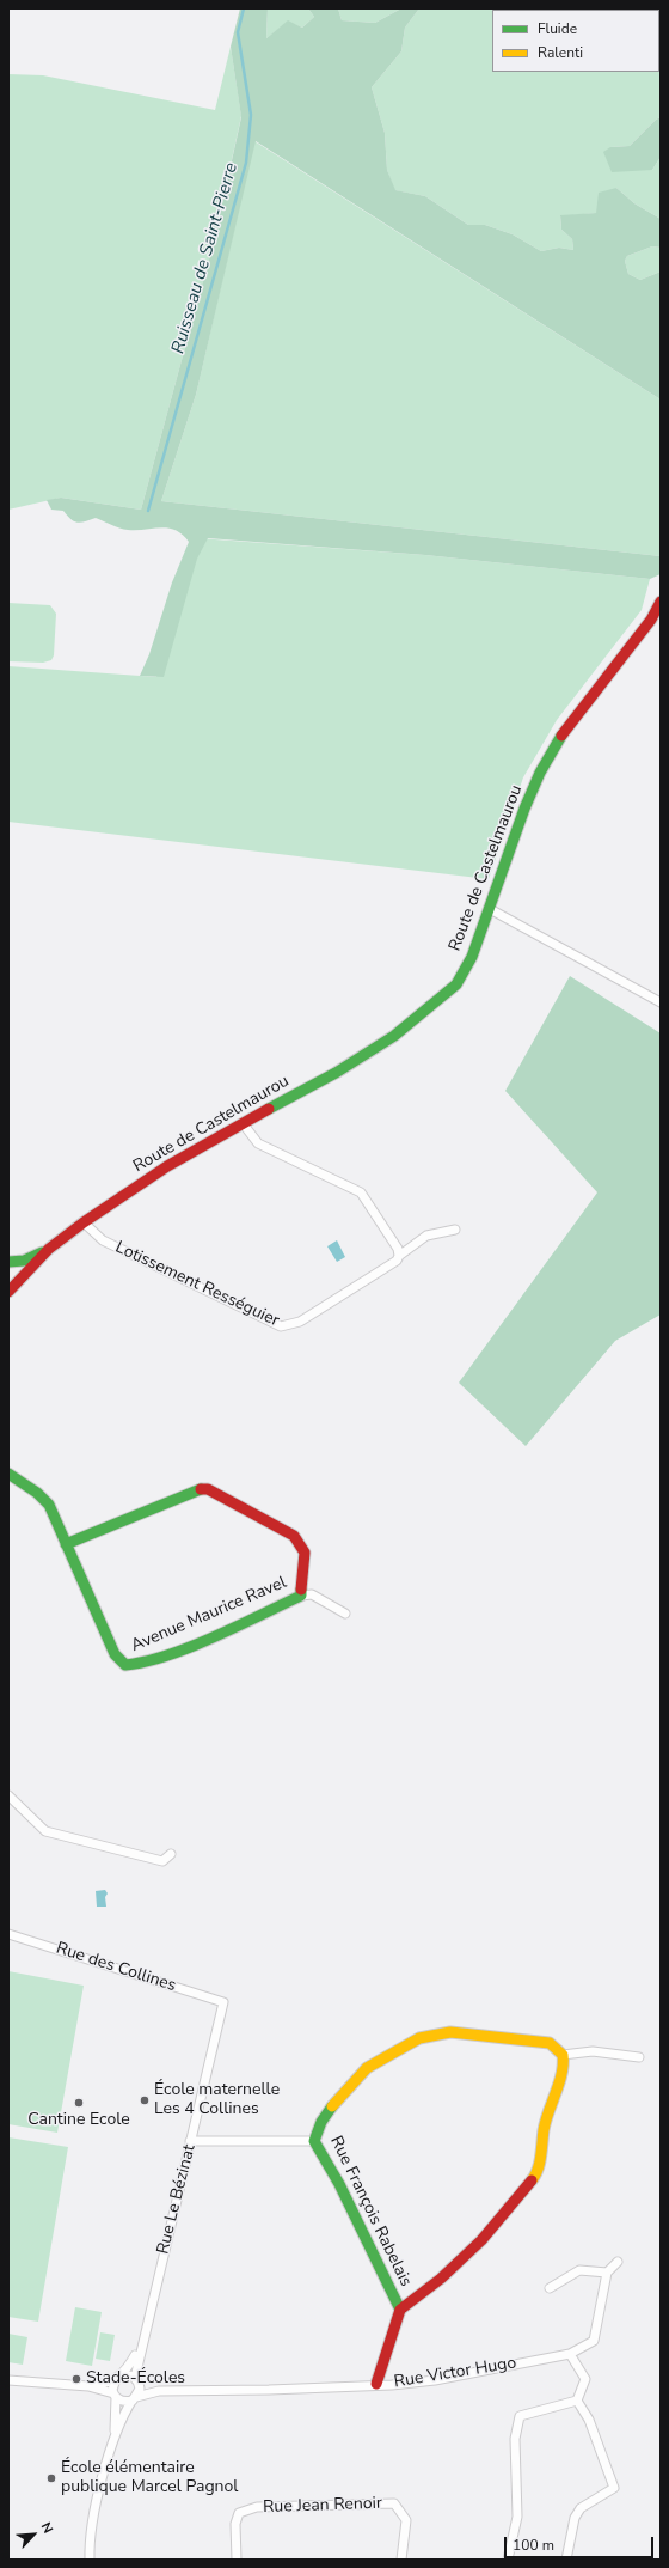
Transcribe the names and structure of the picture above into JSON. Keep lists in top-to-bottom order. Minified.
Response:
{"streets":{"street":["Route de Castelmaurou","Lotissement Rességuier","Avenue Maurice Ravel","Rue des Collines","Rue Le Bézinat","Rue François Rabelais","Rue Victor Hugo","Rue Jean Renoir"]},"crossings":[["Route de Castelmaurou","Lotissement Rességuier"],["Rue des Collines","Rue Le Bézinat"],["Rue Le Bézinat","Rue Victor Hugo"],["Rue François Rabelais","Rue Victor Hugo"]],"water":["Ruisseau de Saint-Pierre"],"places":["École maternelle Les 4 Collines","Cantine Ecole","Stade-Écoles","École élémentaire publique Marcel Pagnol"],"legend":["Fluide","Ralenti"],"scale_bar":"100 m","north":"top right"}
